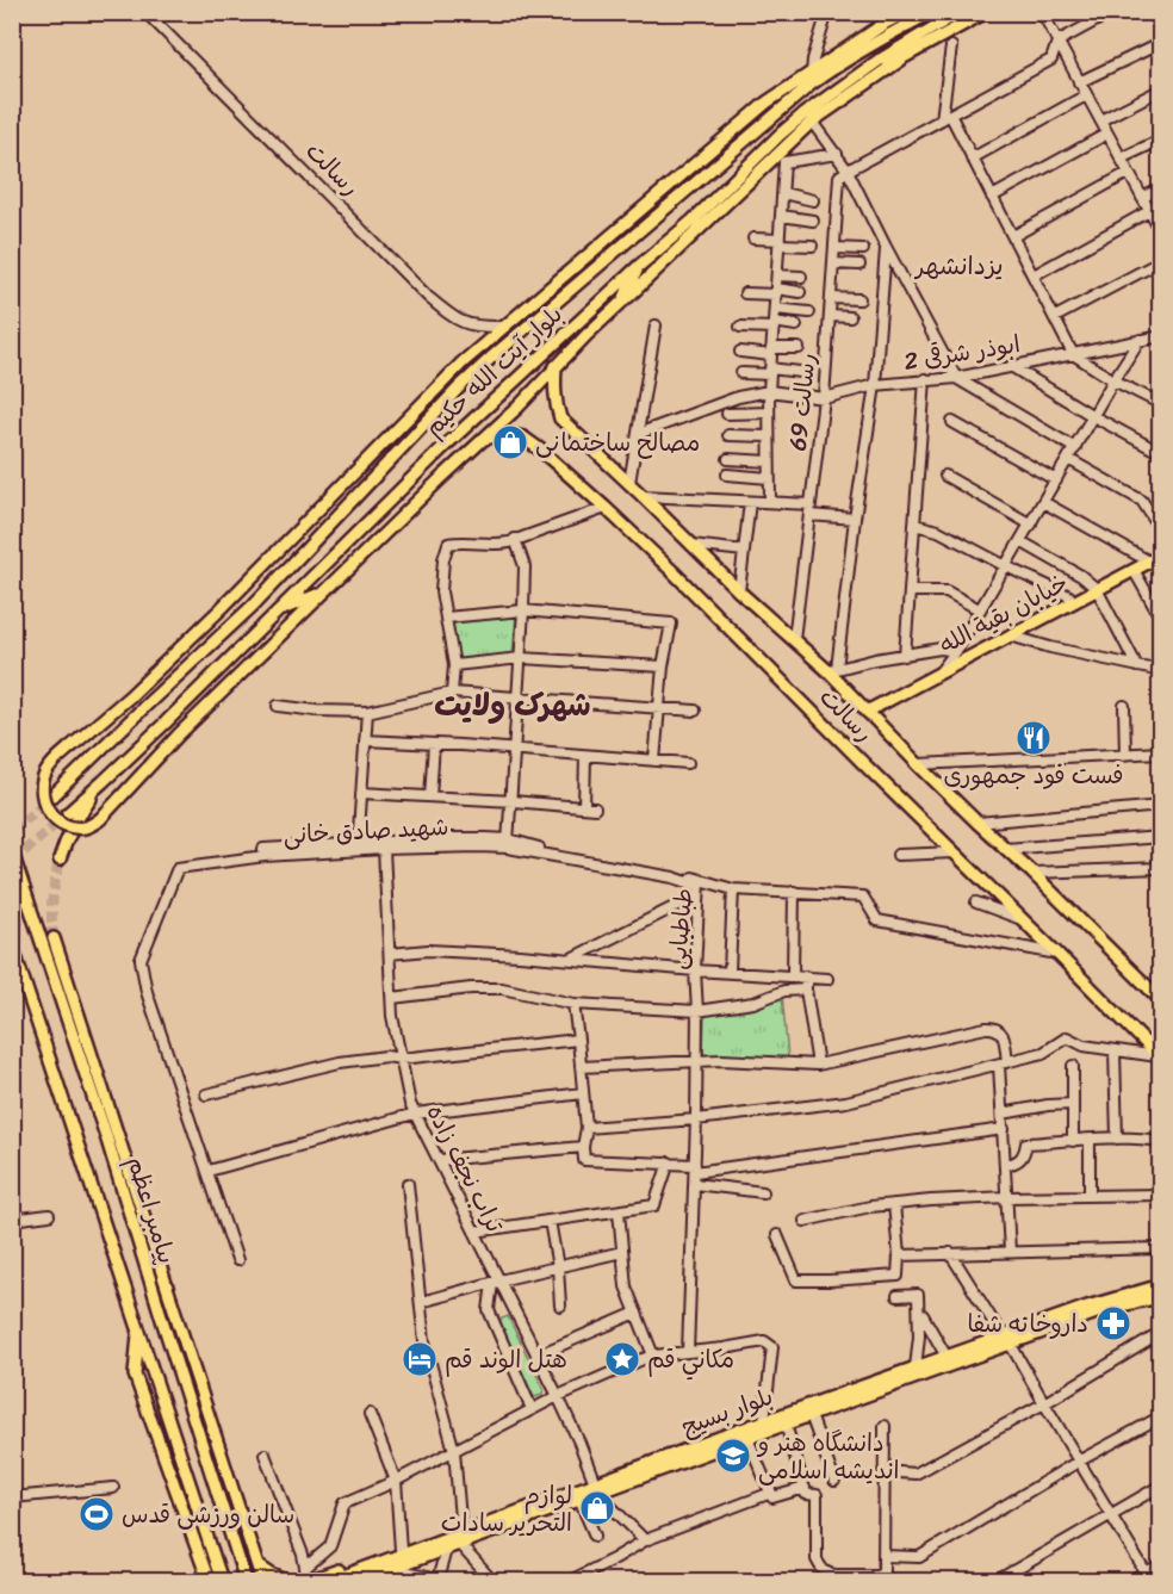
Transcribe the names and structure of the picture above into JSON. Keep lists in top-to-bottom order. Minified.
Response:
{"streets":{"main road":["رسالت","بلوار آیت الله حکیم","خیابان بقیة الله","پیامبر اعظم","بلوار بسیج"],"street":["ابوذر شرقی 2","رسالت 69","شهید صادق خانی","طباطبایی","تراب نجف زاده"]},"crossings":[["رسالت","رسالت 69"],["رسالت","خیابان بقیة الله"],["رسالت","طباطبایی"],["ابوذر شرقی 2","رسالت 69"],["شهید صادق خانی","طباطبایی"],["شهید صادق خانی","تراب نجف زاده"],["تراب نجف زاده","بلوار بسیج"]],"districts":["یزدانشهر","شهرک ولایت"],"places":{"shop":["مصالح ساختمانی","لوازم التحریر سادات"],"restaurant":["فست فود جمهوری"],"pharmacy":["داروخانه شفا"],"hotel":["هتل الوند قم"],"place":["مكاني قم"],"school or university":["دانشگاه هنر و اندیشه اسلامی"],"sports":["سالن ورزشی قدس"]}}
